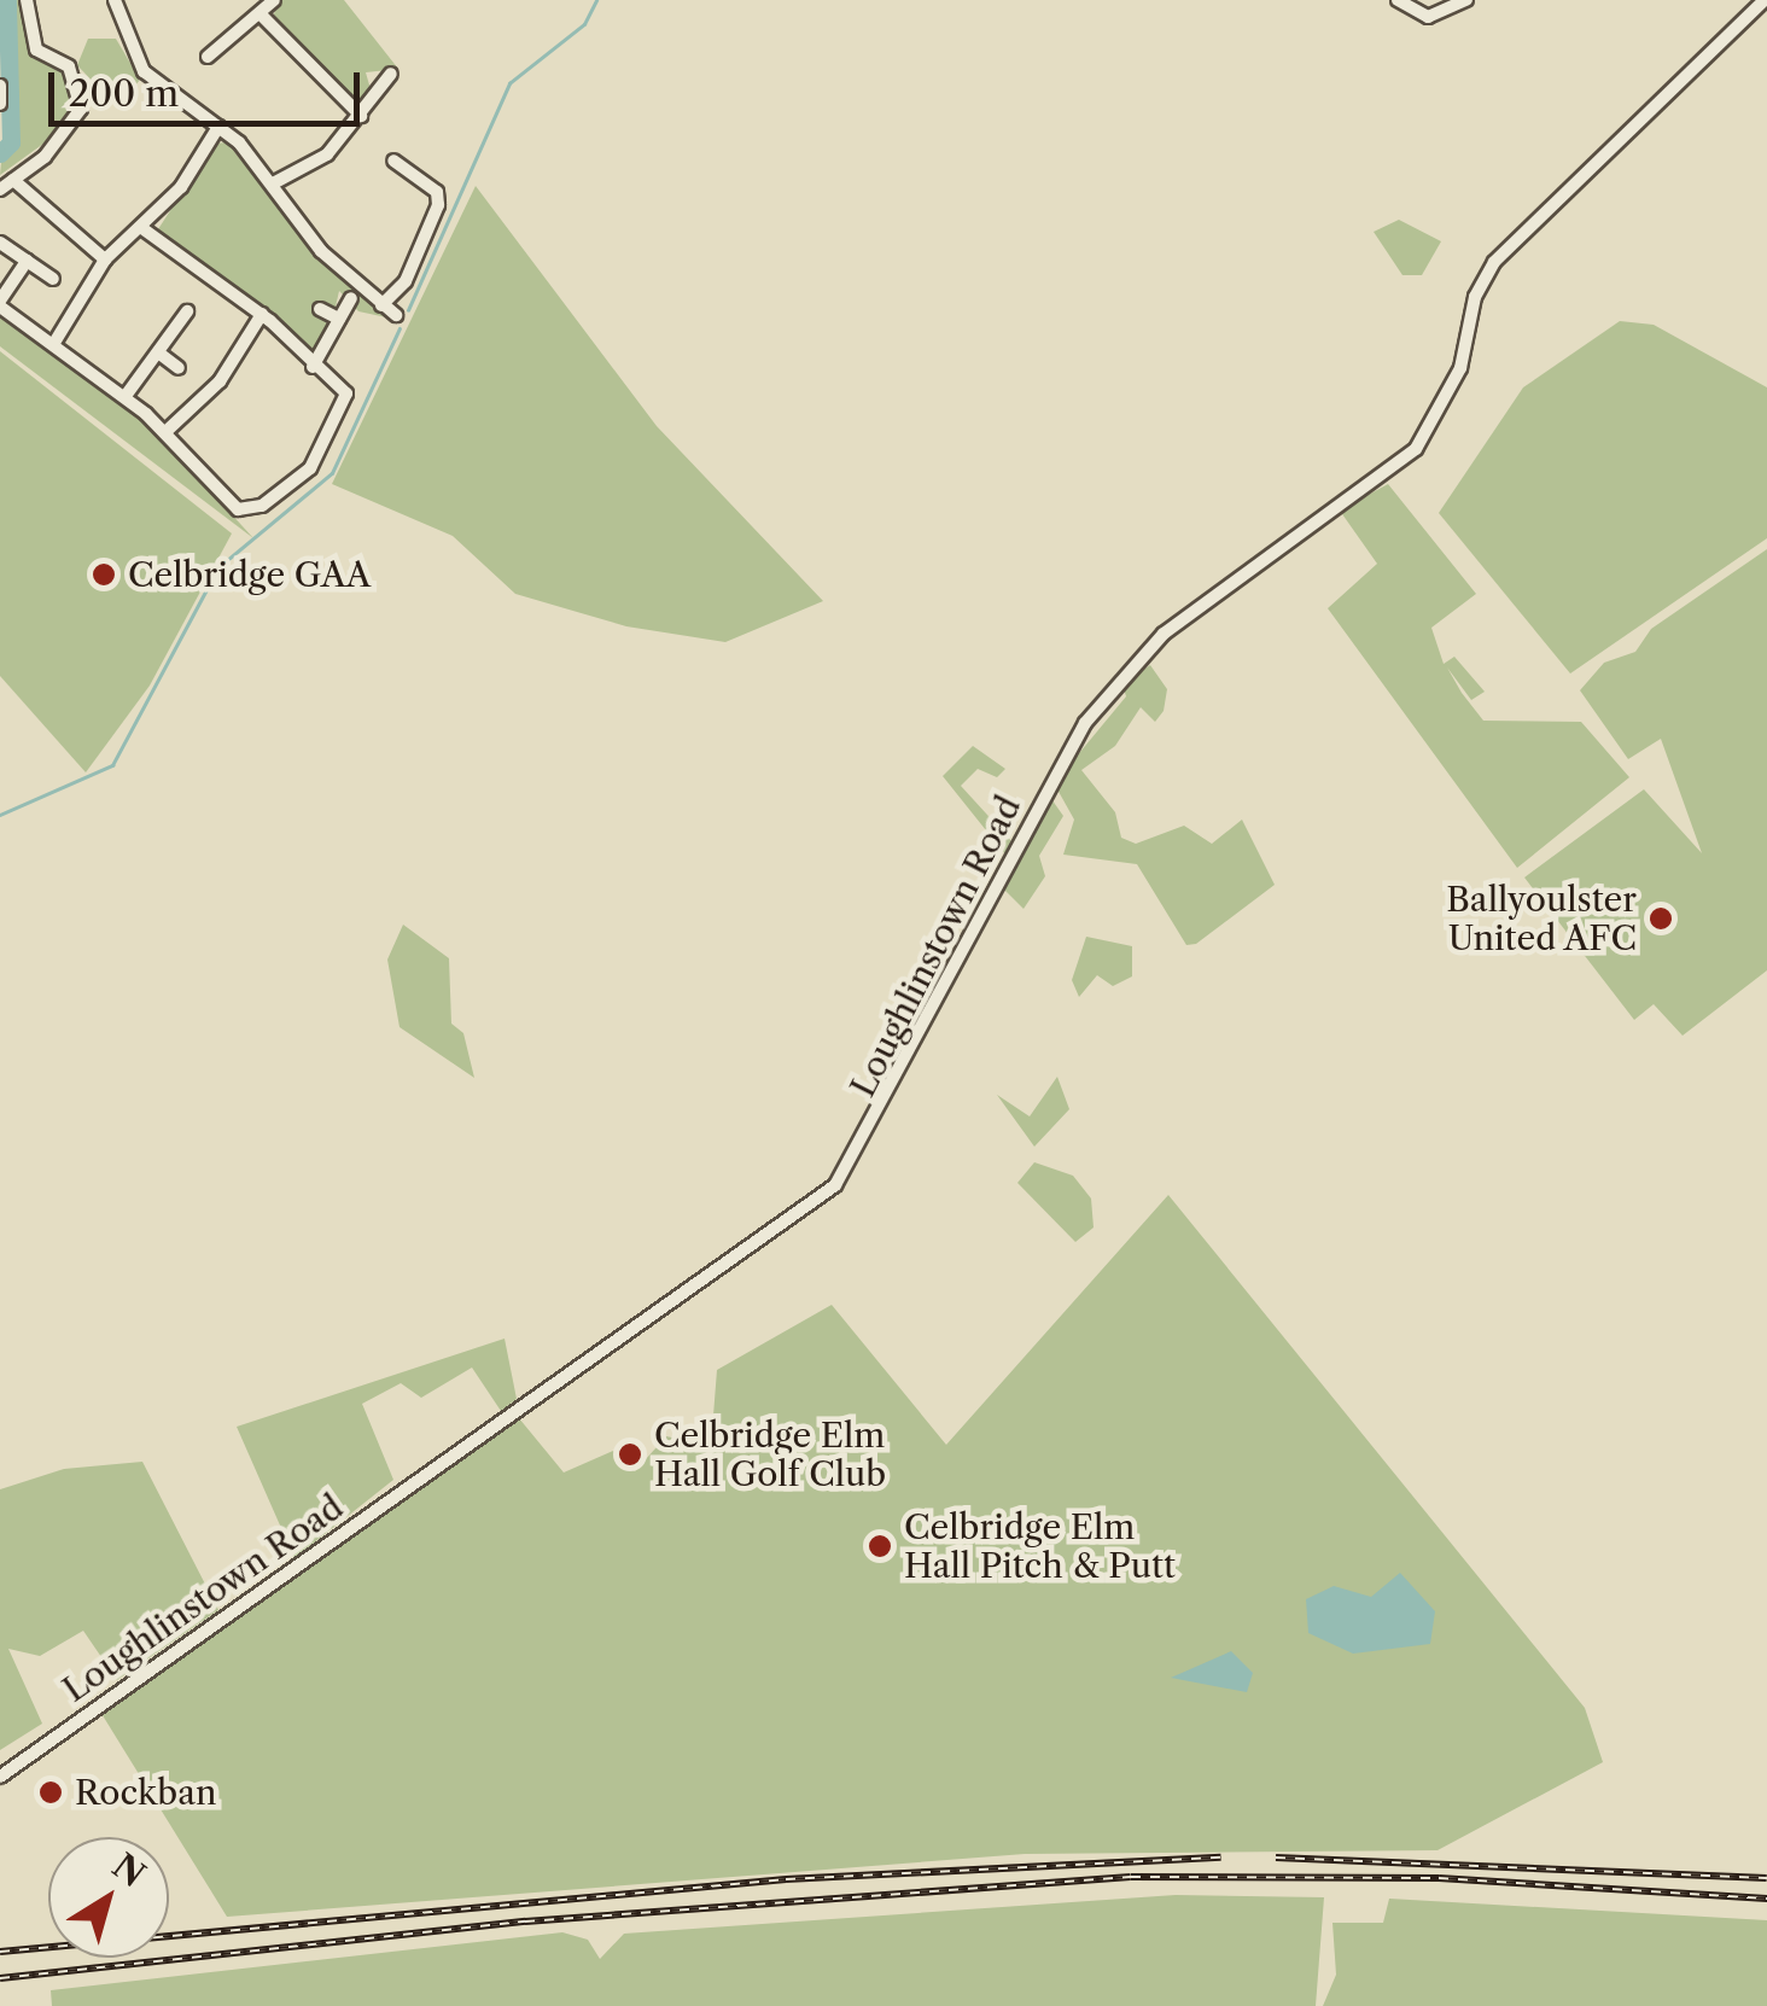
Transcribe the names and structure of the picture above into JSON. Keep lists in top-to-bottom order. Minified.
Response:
{"streets":{"street":["Loughlinstown Road"]},"places":["Celbridge GAA","Ballyoulster United AFC","Celbridge Elm Hall Golf Club","Celbridge Elm Hall Pitch & Putt","Rockban"],"scale_bar":"200 m","north":"top right"}
